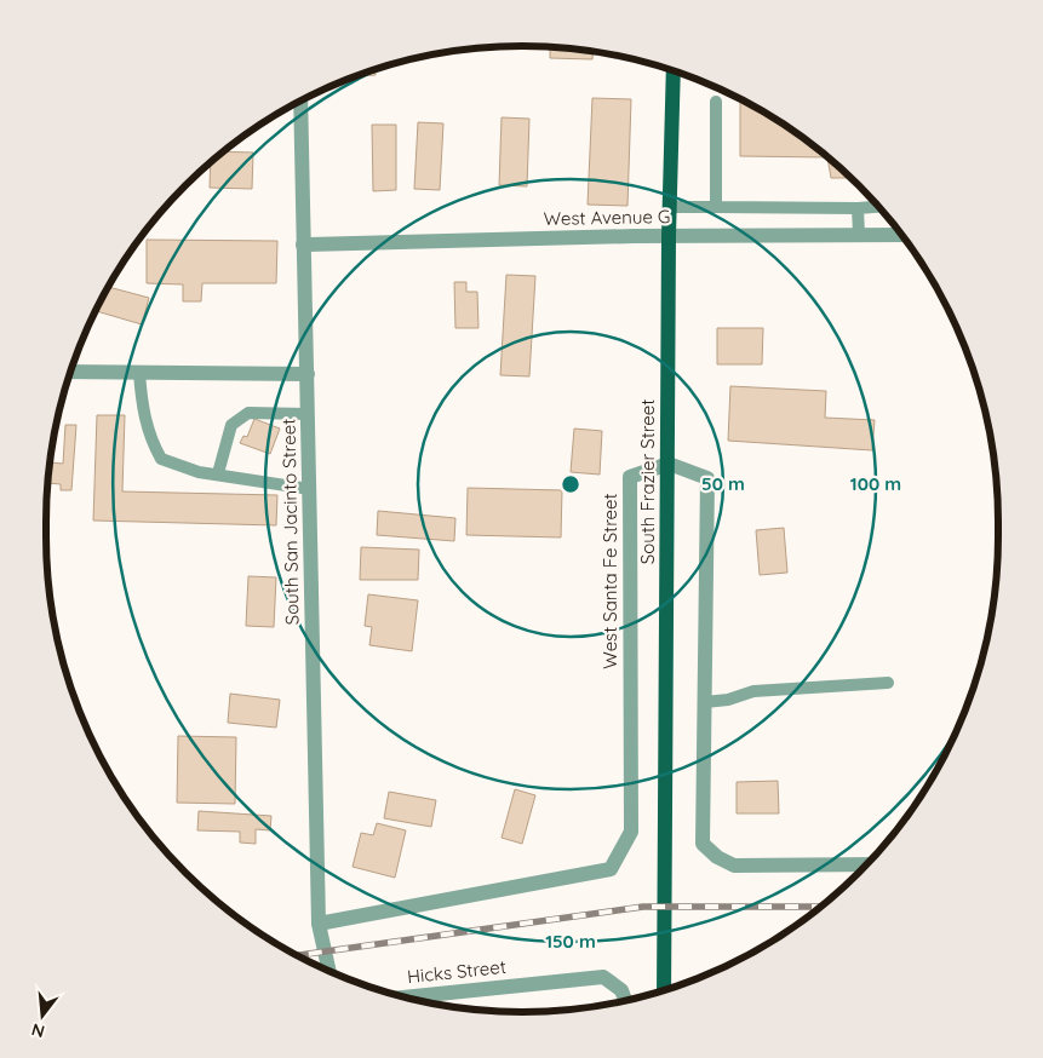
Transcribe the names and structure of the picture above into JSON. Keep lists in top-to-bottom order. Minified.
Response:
{"streets":{"main road":["South Frazier Street"],"street":["West Avenue G","South San Jacinto Street","West Santa Fe Street","Hicks Street"]},"crossings":[["West Avenue G","South Frazier Street"],["West Avenue G","South San Jacinto Street"],["South Frazier Street","West Santa Fe Street"],["South San Jacinto Street","West Santa Fe Street"]],"north":"bottom","rings":["50 m","100 m","150 m"]}
